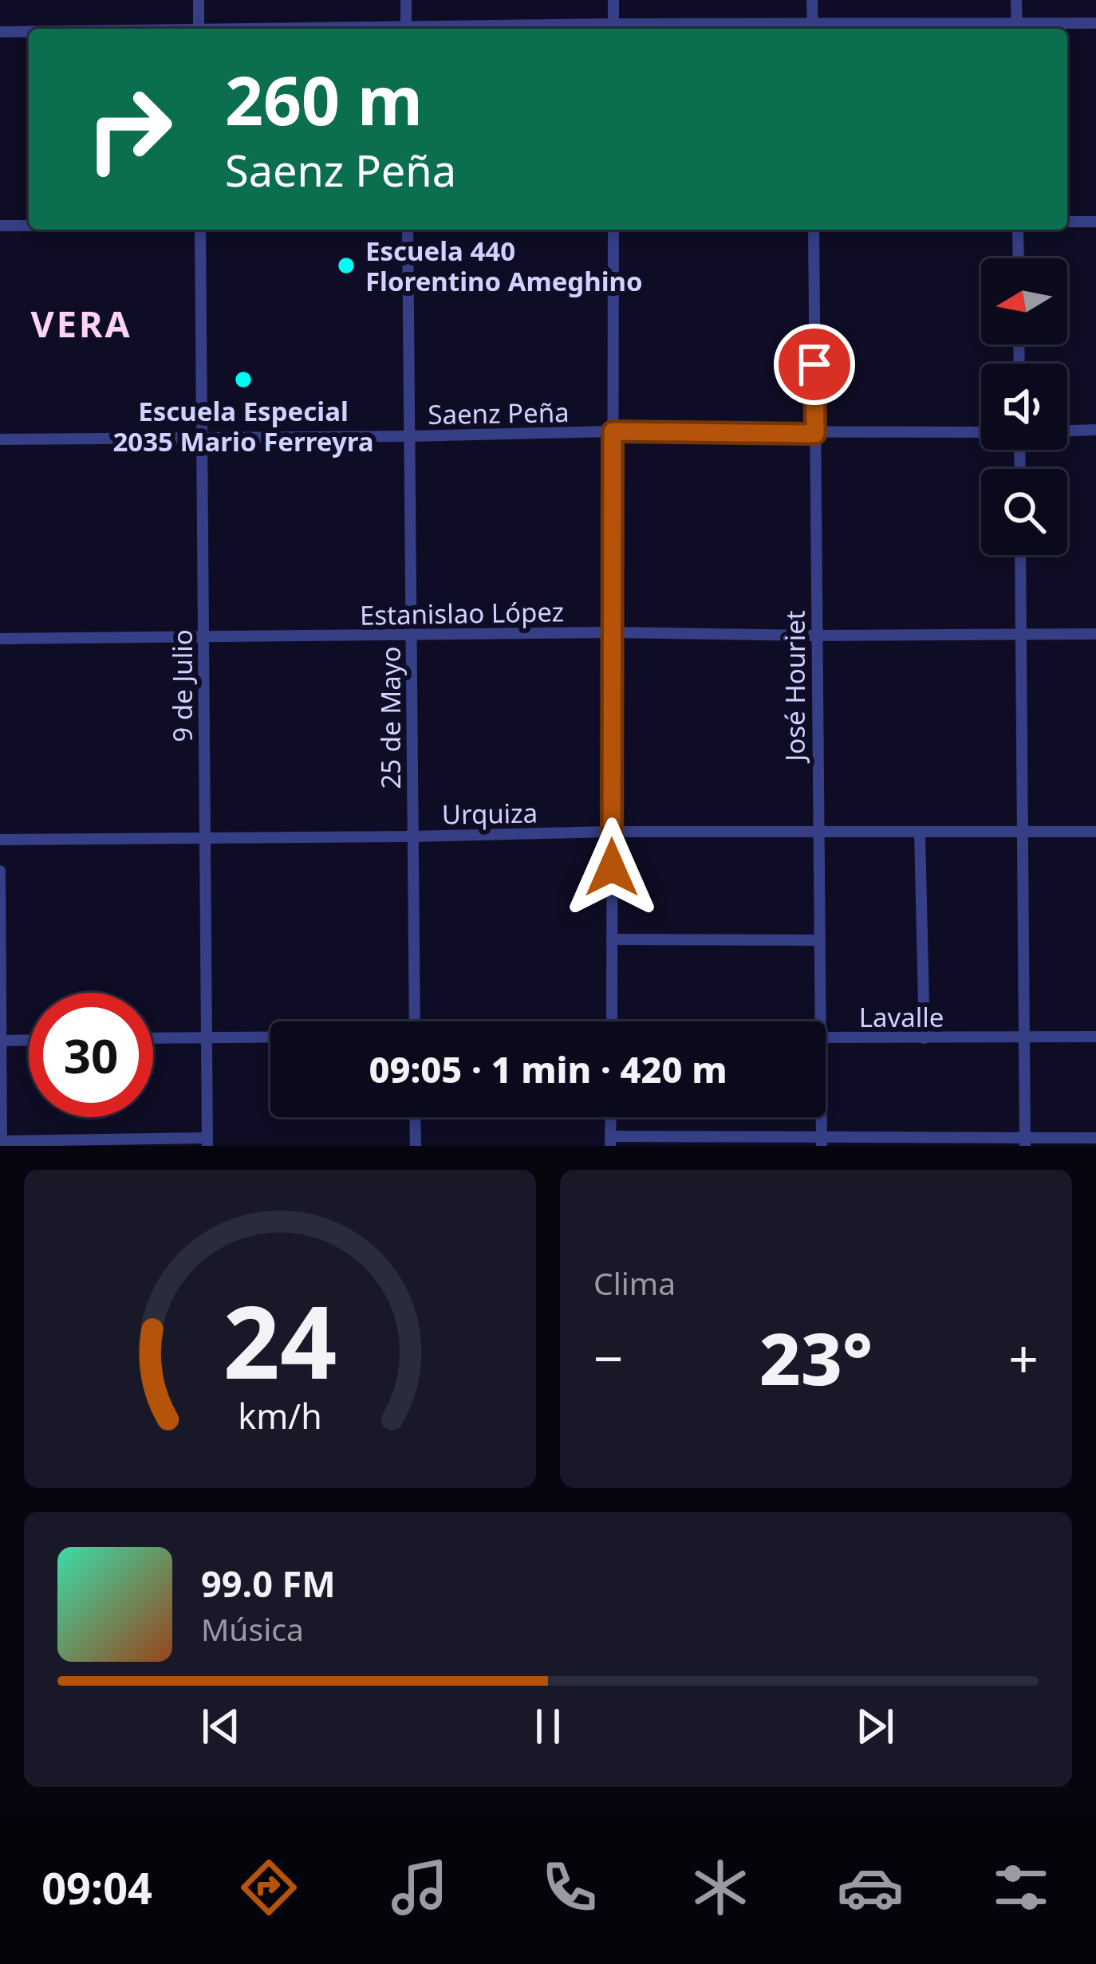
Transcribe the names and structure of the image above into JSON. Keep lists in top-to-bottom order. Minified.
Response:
{"streets":{"street":["Saenz Peña","Estanislao López","9 de Julio","José Houriet","25 de Mayo","Urquiza","Lavalle"]},"crossings":[["Saenz Peña","9 de Julio"],["Saenz Peña","José Houriet"],["Saenz Peña","25 de Mayo"],["Estanislao López","9 de Julio"],["Estanislao López","José Houriet"],["Estanislao López","25 de Mayo"],["9 de Julio","Urquiza"],["9 de Julio","Lavalle"],["José Houriet","Urquiza"],["25 de Mayo","Urquiza"]],"districts":["VERA"],"places":["Escuela 440 Florentino Ameghino","Escuela Especial 2035 Mario Ferreyra"],"north":"left","page":{"turn":["260 m","Saenz Peña"],"limit":"30","trip":"09:05 · 1 min · 420 m","tile":"Clima","heat":["−","23°","+"],"song":["99.0 FM","Música"],"tabs":"09:04","gauge":["24","km/h"]}}
